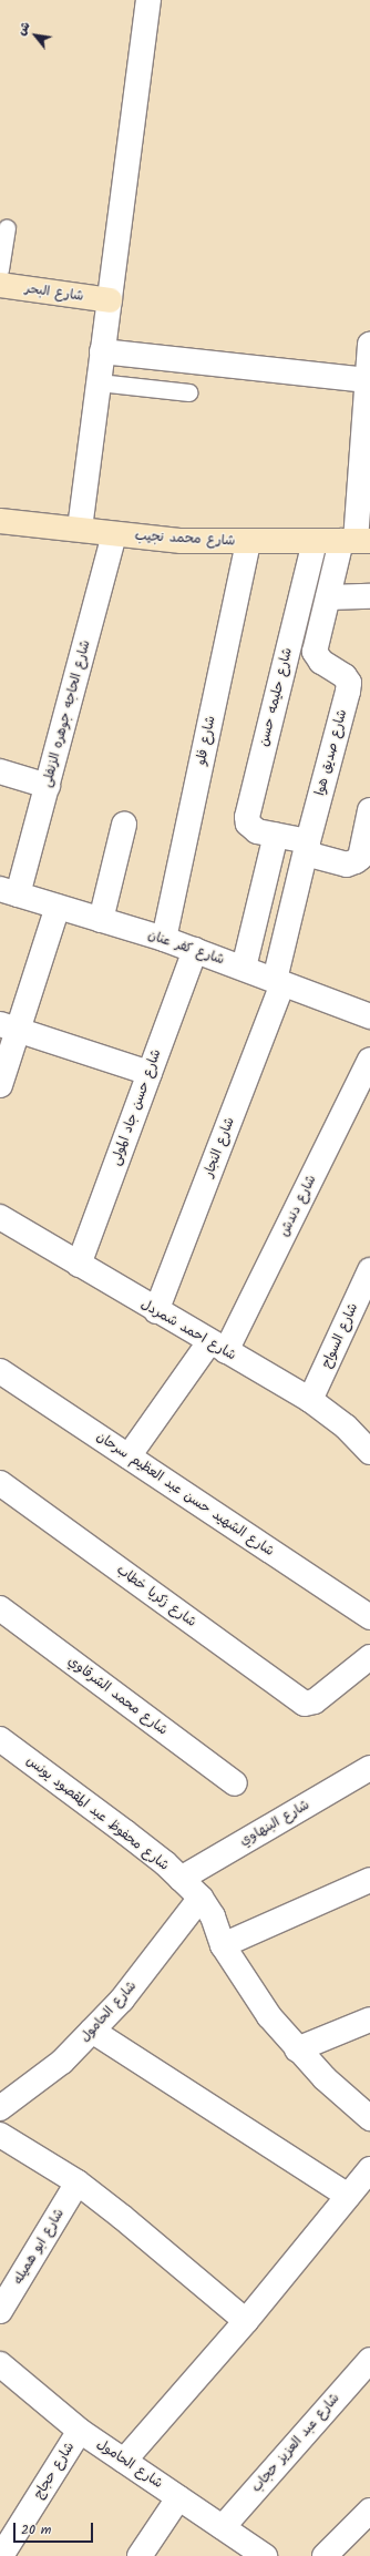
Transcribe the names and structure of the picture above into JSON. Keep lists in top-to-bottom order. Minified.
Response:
{"streets":{"street":["شارع البحر","شارع محمد نجيب","شارع حليمه حسن","شارع الحاجه جوهره الزنفلى","شارع فلو","شارع صديق هوا","شارع كفر عنان","شارع حسن جاد المولى","شارع النجار","شارع دندش","شارع احمد شمردل","شارع السواح","شارع الشهيد حسن عبد العظيم سرحان","شارع زكريا خطاب","شارع محمد الشرقاوي","شارع محفوظ عبد المقصود يونس","شارع البنهاوي","شارع الحامول","شارع ابو هميله","شارع عبد العزيز حجاب","شارع حجاج"]},"crossings":[["شارع محمد نجيب","شارع حليمه حسن"],["شارع محمد نجيب","شارع الحاجه جوهره الزنفلى"],["شارع محمد نجيب","شارع فلو"],["شارع محمد نجيب","شارع صديق هوا"],["شارع حليمه حسن","شارع صديق هوا"],["شارع الحاجه جوهره الزنفلى","شارع كفر عنان"],["شارع فلو","شارع كفر عنان"],["شارع صديق هوا","شارع كفر عنان"],["شارع صديق هوا","شارع النجار"],["شارع كفر عنان","شارع حسن جاد المولى"],["شارع كفر عنان","شارع النجار"],["شارع حسن جاد المولى","شارع احمد شمردل"],["شارع النجار","شارع احمد شمردل"],["شارع دندش","شارع احمد شمردل"],["شارع دندش","شارع الشهيد حسن عبد العظيم سرحان"],["شارع احمد شمردل","شارع السواح"],["شارع محفوظ عبد المقصود يونس","شارع البنهاوي"],["شارع محفوظ عبد المقصود يونس","شارع الحامول"],["شارع الحامول","شارع عبد العزيز حجاب"],["شارع الحامول","شارع حجاج"]],"scale_bar":"20 m","north":"top left"}
